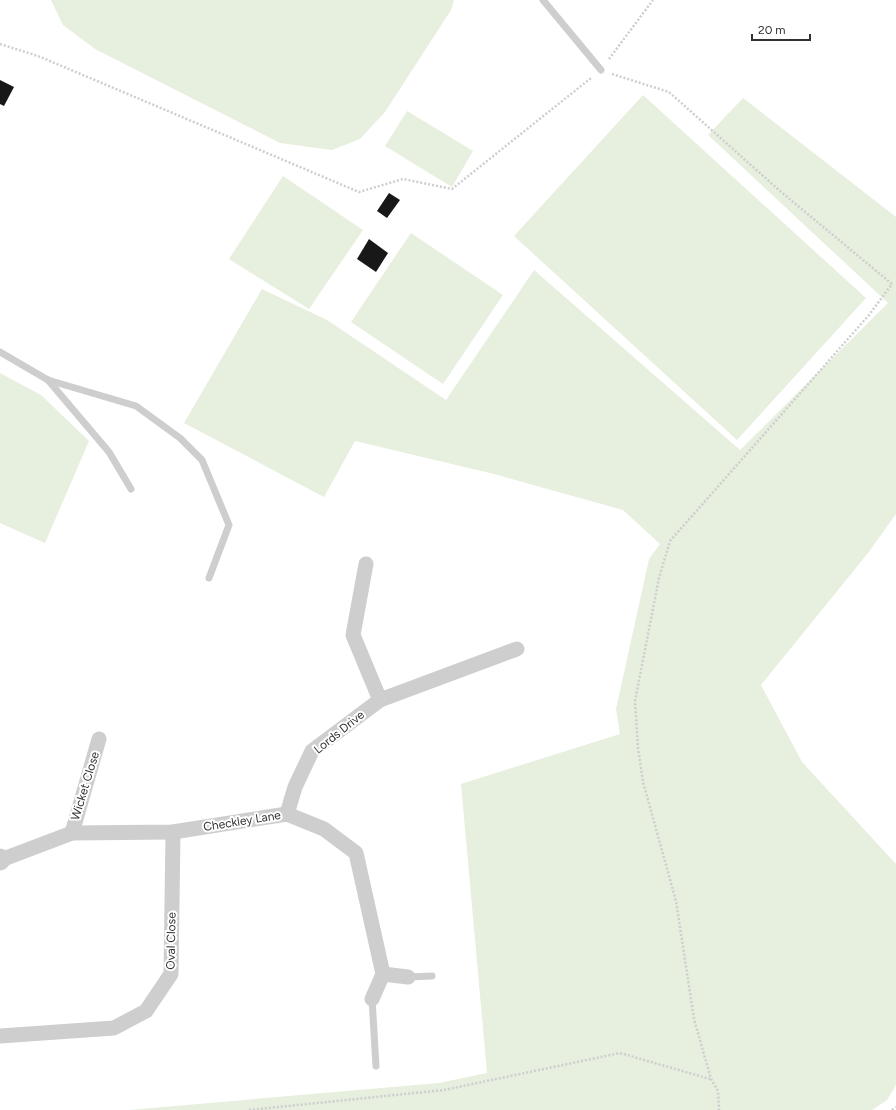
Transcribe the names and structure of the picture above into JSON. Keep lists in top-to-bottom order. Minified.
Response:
{"streets":{"street":["Lords Drive","Wicket Close","Checkley Lane","Oval Close"]},"crossings":[["Lords Drive","Checkley Lane"],["Wicket Close","Checkley Lane"],["Checkley Lane","Oval Close"]],"scale_bar":"20 m"}
